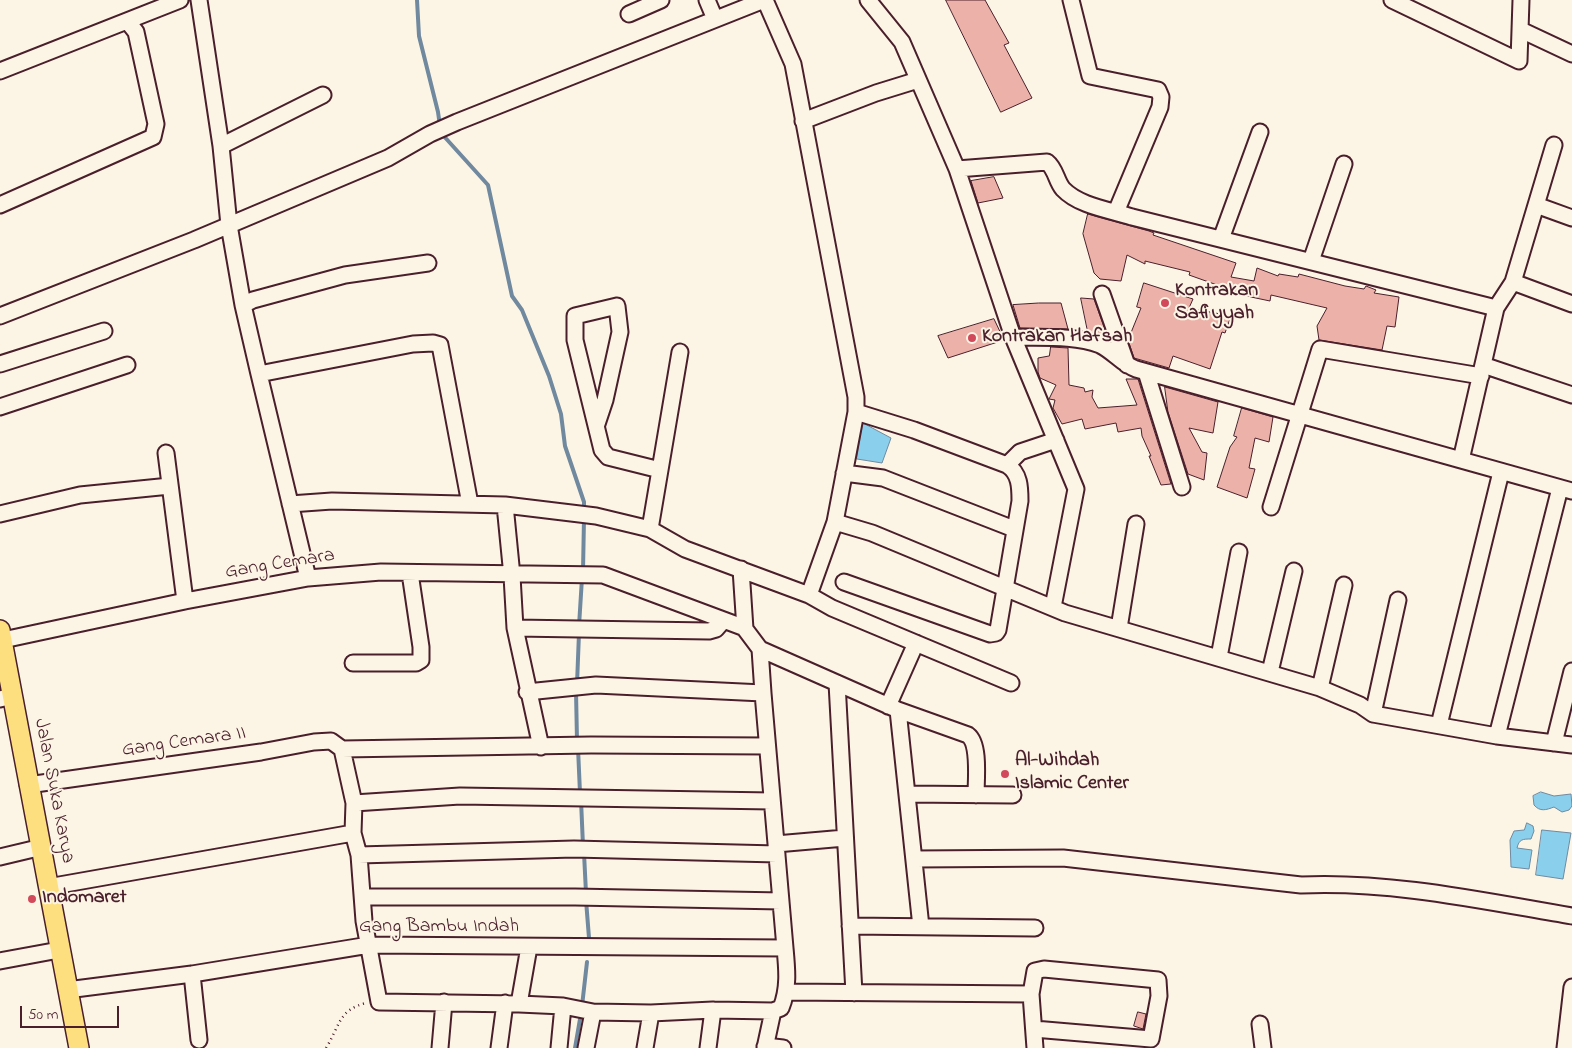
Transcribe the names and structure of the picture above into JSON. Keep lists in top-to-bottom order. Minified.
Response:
{"streets":{"main road":["Jalan Suka Karya"],"street":["Gang Cemara","Gang Cemara II","Gang Bambu Indah"]},"crossings":[["Gang Cemara","Jalan Suka Karya"],["Gang Cemara II","Jalan Suka Karya"],["Jalan Suka Karya","Gang Bambu Indah"]],"places":["Kontrakan Safiyyah","Kontrakan Hafsah","Al-Wihdah Islamic Center","Indomaret"],"scale_bar":"50 m"}
